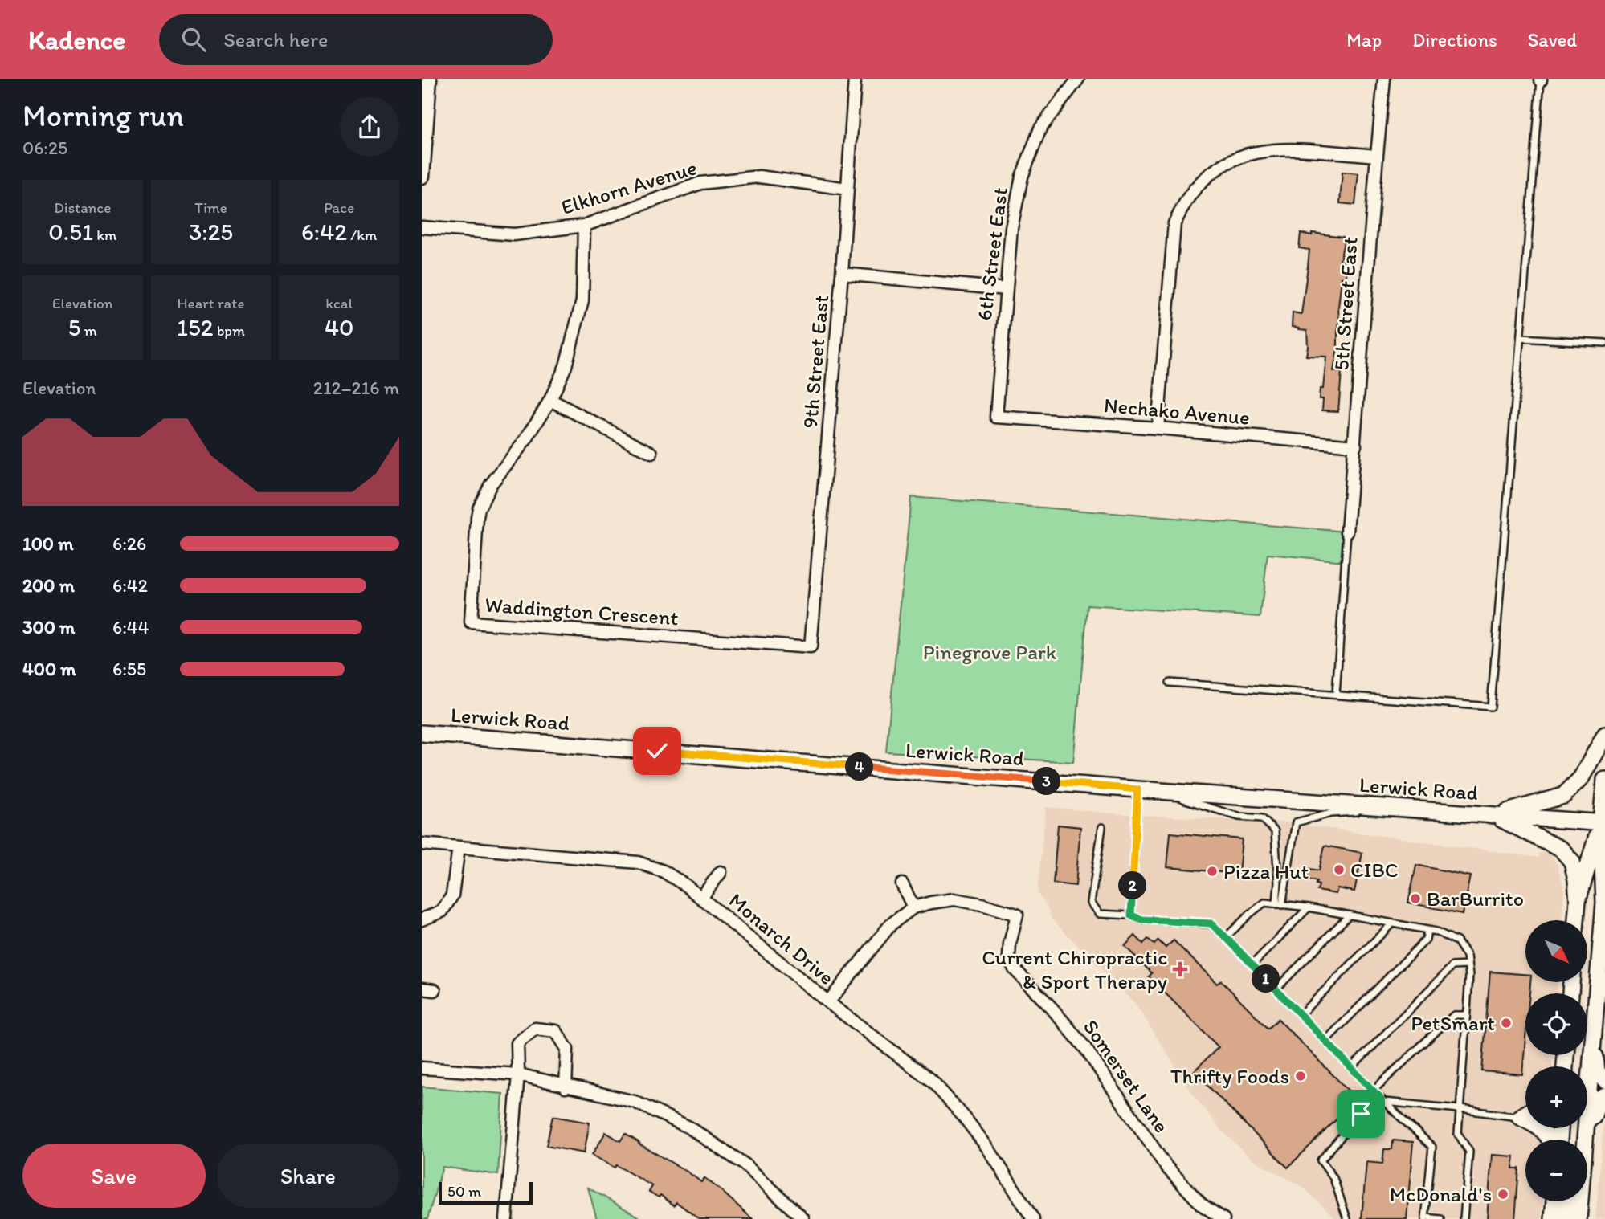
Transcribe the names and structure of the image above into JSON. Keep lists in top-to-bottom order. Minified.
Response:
{"streets":{"main road":["Lerwick Road"],"street":["Elkhorn Avenue","6th Street East","5th Street East","9th Street East","Nechako Avenue","Waddington Crescent","Monarch Drive","Somerset Lane"]},"crossings":[["Elkhorn Avenue","9th Street East"],["Elkhorn Avenue","Waddington Crescent"],["6th Street East","Nechako Avenue"],["5th Street East","Nechako Avenue"],["9th Street East","Waddington Crescent"]],"parks":["Pinegrove Park"],"places":{"other":["CIBC","Pizza Hut","BarBurrito","PetSmart","Thrifty Foods","McDonald's"],"health":["Current Chiropractic & Sport Therapy"]},"scale_bar":"50 m","north":"bottom right","page":{"header":"Kadence","search":"Search here","nav":["Map","Directions","Saved"],"heading":["Morning run","06:25"],"stats":[["Distance","0.51 km"],["Time","3:25"],["Pace","6:42 /km"],["Elevation","5 m"],["Heart rate","152 bpm"],["kcal","40"]],"chart":["Elevation","212–216 m"],"list":[{"name":"100 m","note":"6:26"},{"name":"200 m","note":"6:42"},{"name":"300 m","note":"6:44"},{"name":"400 m","note":"6:55"}],"pins":["4","3","2","1"],"map_buttons":["+","−"],"buttons":["Save","Share"],"scale":"50 m"}}
